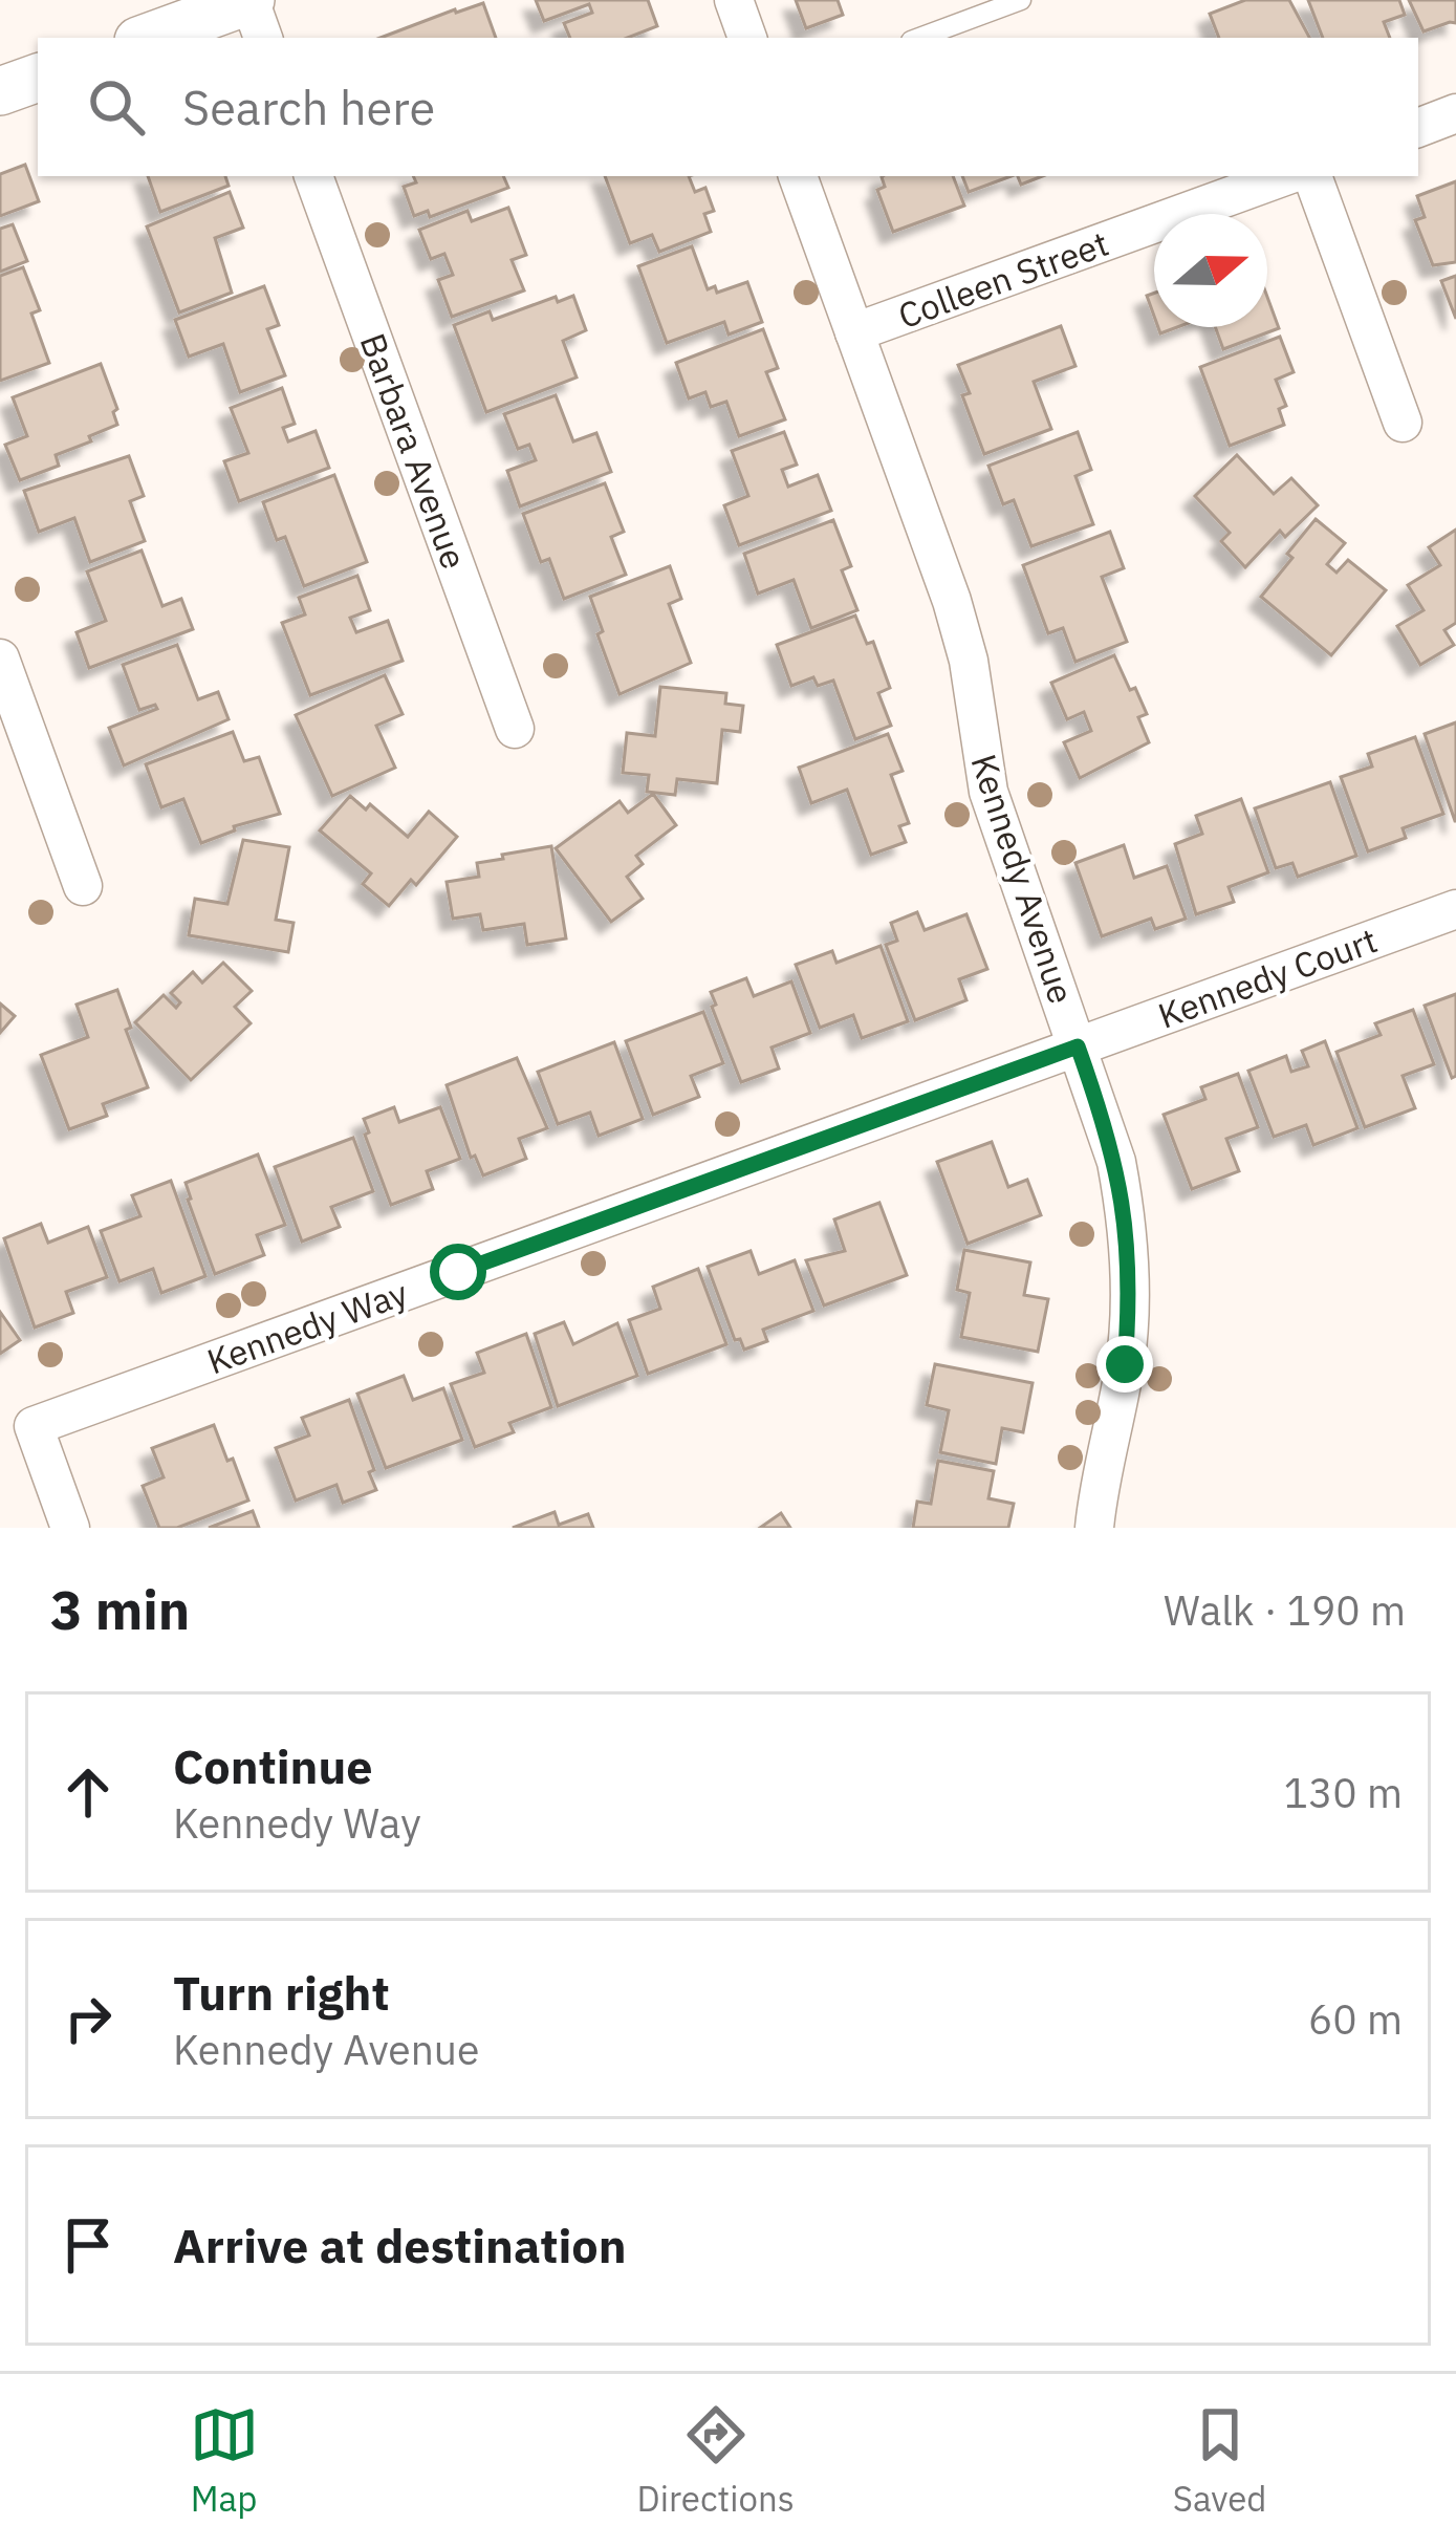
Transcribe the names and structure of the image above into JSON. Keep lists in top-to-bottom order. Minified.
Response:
{"streets":{"street":["Colleen Street","Barbara Avenue","Kennedy Avenue","Kennedy Court","Kennedy Way"]},"crossings":[["Colleen Street","Kennedy Avenue"],["Kennedy Avenue","Kennedy Court"],["Kennedy Avenue","Kennedy Way"],["Kennedy Court","Kennedy Way"]],"north":"right","page":{"search":"Search here","heading":["3 min","Walk · 190 m"],"list":[["Continue","Kennedy Way","130 m"],["Turn right","Kennedy Avenue","60 m"],"Arrive at destination"],"nav":["Map","Directions","Saved"]}}
